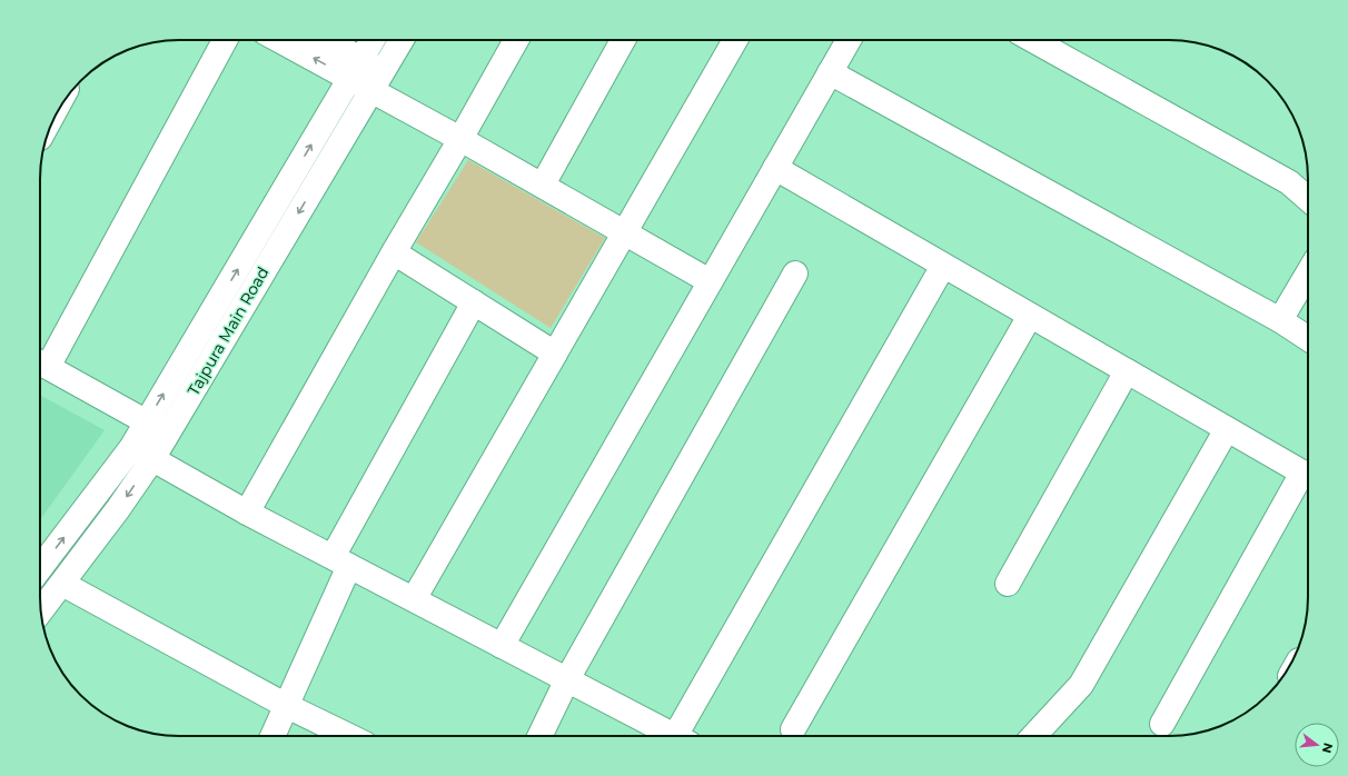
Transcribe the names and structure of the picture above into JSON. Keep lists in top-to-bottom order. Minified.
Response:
{"streets":{"street":["Tajpura Main Road"]},"north":"right"}
